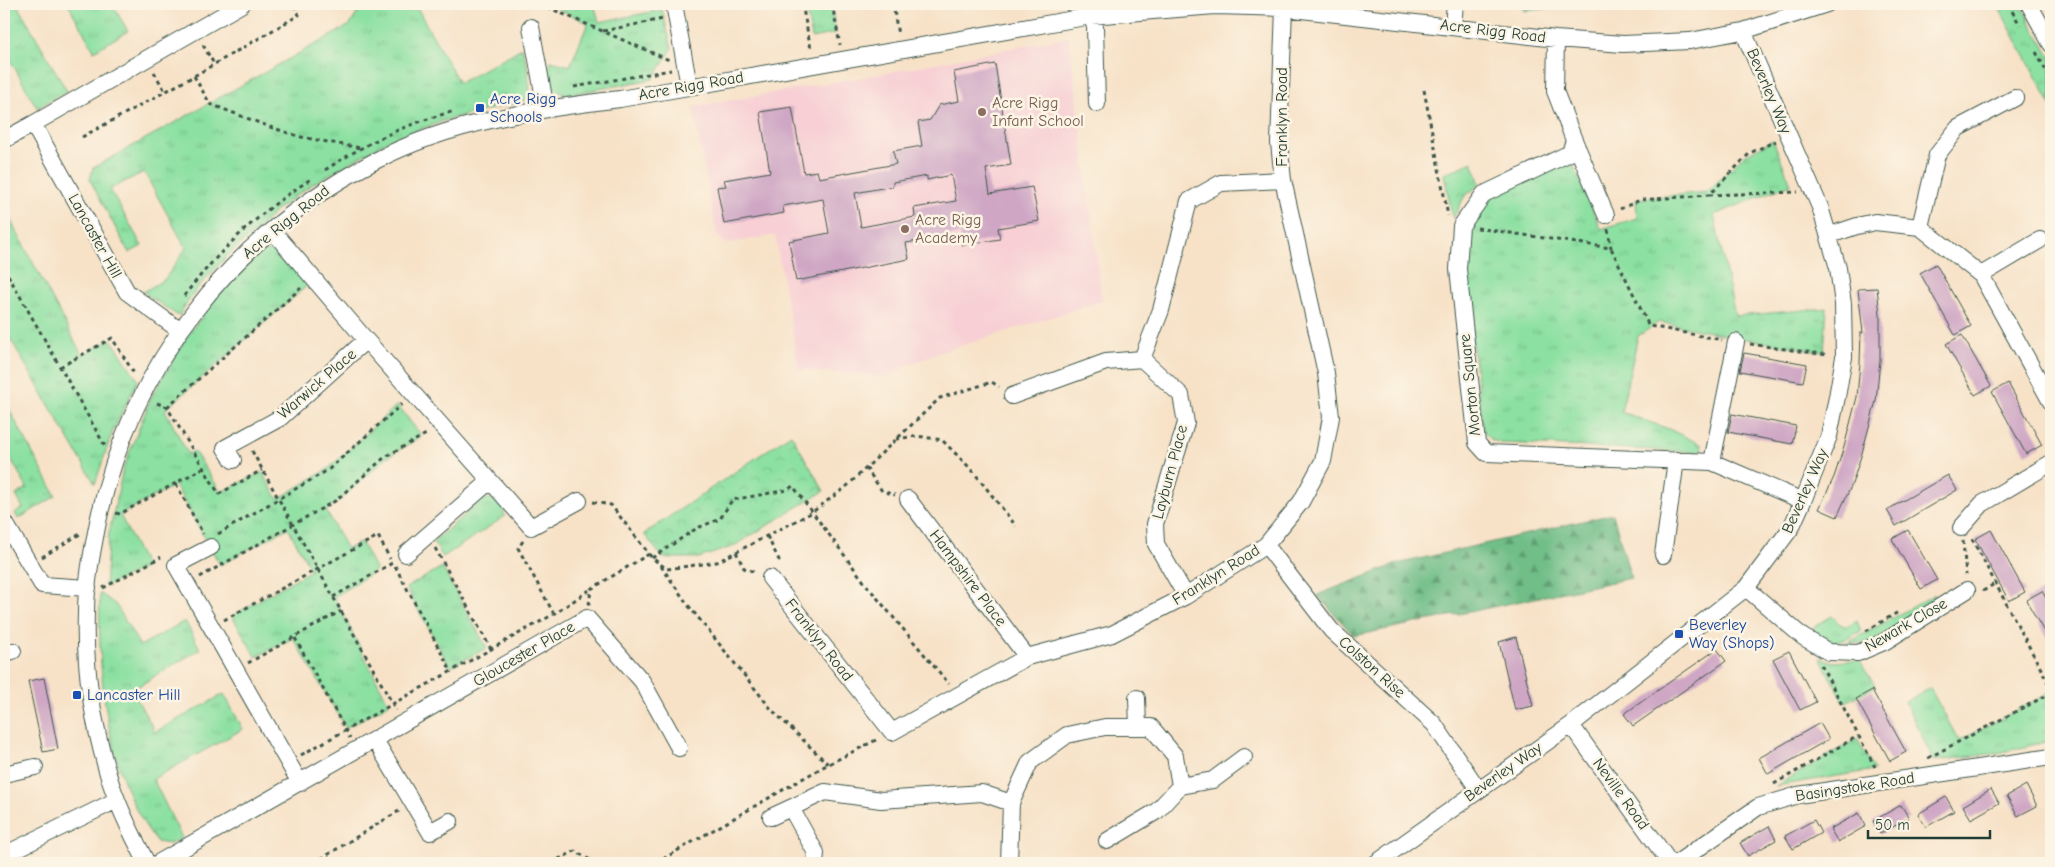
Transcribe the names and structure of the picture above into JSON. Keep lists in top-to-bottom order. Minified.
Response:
{"streets":{"street":["Acre Rigg Road","Beverley Way","Franklyn Road","Lancaster Hill","Warwick Place","Morton Square","Layburn Place","Hampshire Place","Newark Close","Gloucester Place","Colston Rise","Basingstoke Road","Neville Road"]},"crossings":[["Acre Rigg Road","Beverley Way"],["Acre Rigg Road","Franklyn Road"],["Acre Rigg Road","Lancaster Hill"],["Acre Rigg Road","Warwick Place"],["Beverley Way","Morton Square"],["Beverley Way","Newark Close"],["Beverley Way","Colston Rise"],["Beverley Way","Neville Road"],["Franklyn Road","Layburn Place"],["Franklyn Road","Hampshire Place"],["Franklyn Road","Colston Rise"]],"places":{"transit":["Acre Rigg Schools","Beverley Way (Shops)","Lancaster Hill"],"other":["Acre Rigg Infant School","Acre Rigg Academy"]},"scale_bar":"50 m"}
